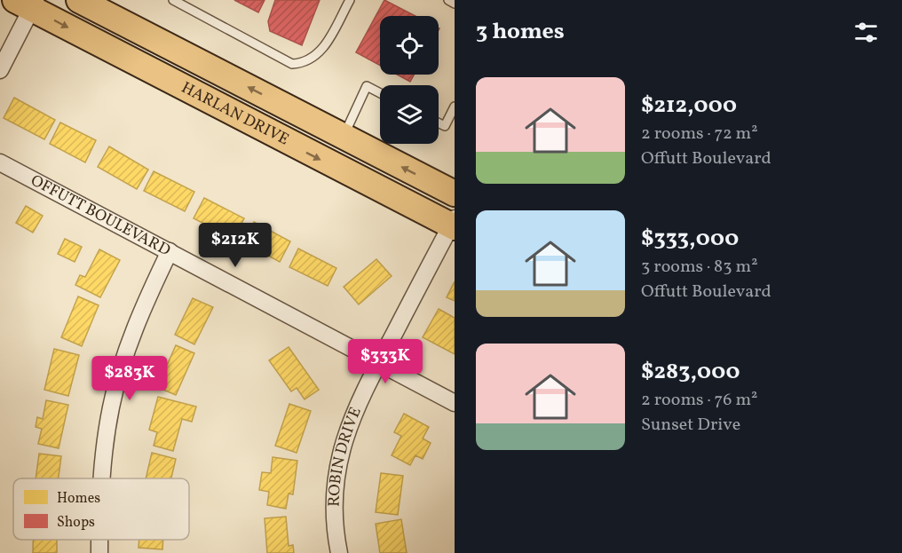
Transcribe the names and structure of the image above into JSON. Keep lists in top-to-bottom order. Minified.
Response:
{"streets":{"main road":["HARLAN DRIVE"],"street":["OFFUTT BOULEVARD","ROBIN DRIVE"]},"crossings":[["HARLAN DRIVE","ROBIN DRIVE"],["OFFUTT BOULEVARD","ROBIN DRIVE"]],"legend":["Homes","Shops"],"page":{"heading":"3 homes","list":[{"name":"$212,000","note":"2 rooms · 72 m² · Offutt Boulevard"},{"name":"$333,000","note":"3 rooms · 83 m² · Offutt Boulevard"},{"name":"$283,000","note":"2 rooms · 76 m² · Sunset Drive"}],"price":["$212K","$333K","$283K"]}}
